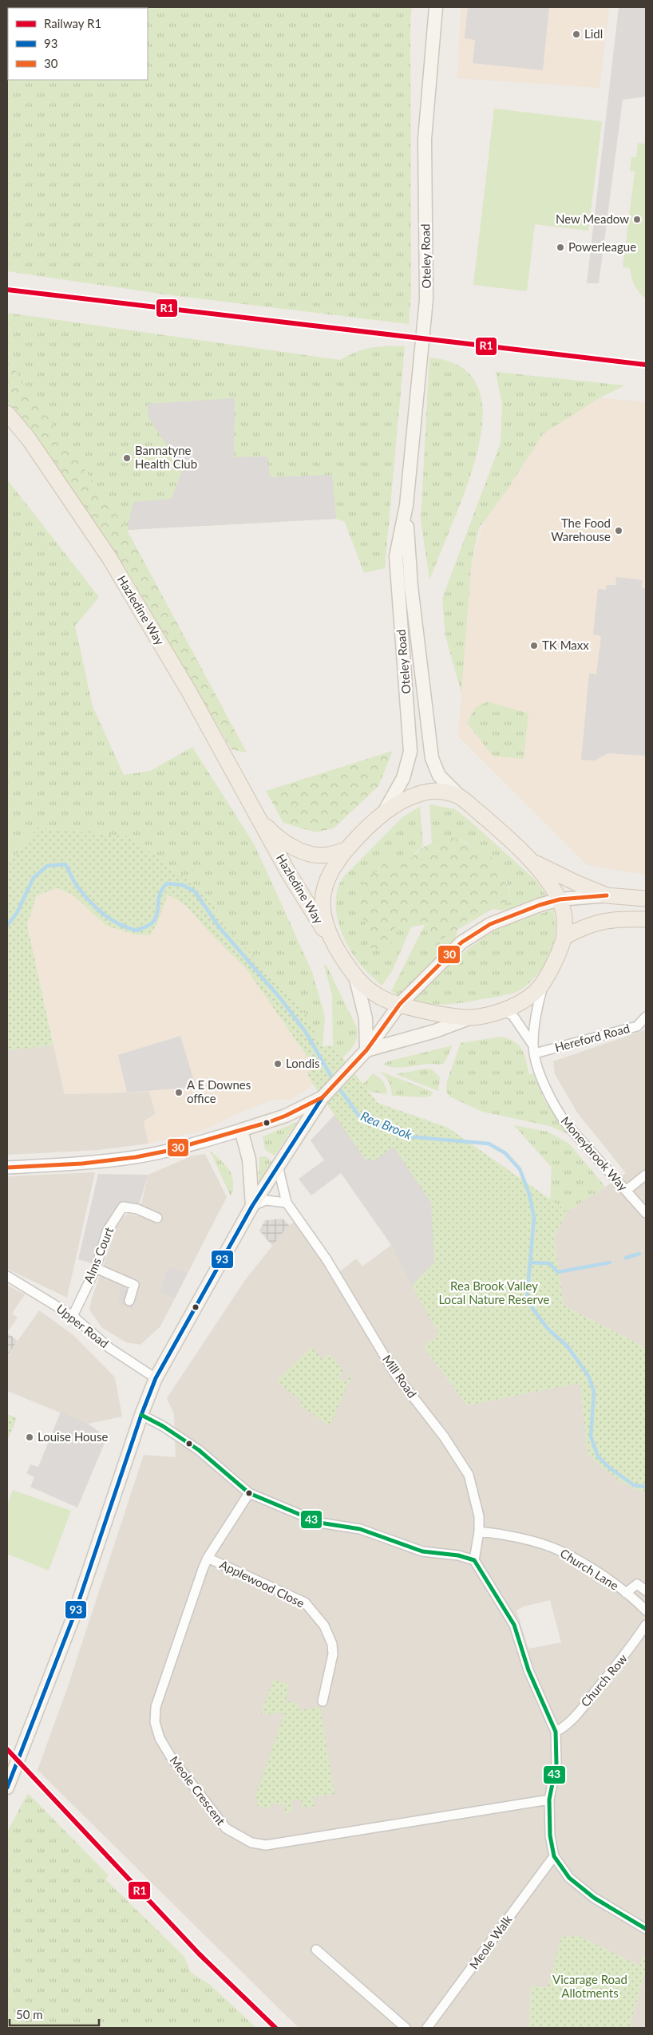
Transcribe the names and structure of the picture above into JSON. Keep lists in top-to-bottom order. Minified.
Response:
{"streets":{"main road":["Oteley Road","Hazledine Way"],"street":["Hereford Road","Moneybrook Way","Alms Court","Upper Road","Mill Road","Church Lane","Applewood Close","Church Row","Meole Crescent","Meole Walk"]},"crossings":[["Hereford Road","Moneybrook Way"],["Alms Court","Upper Road"],["Mill Road","Church Lane"],["Applewood Close","Meole Crescent"]],"water":["Rea Brook"],"parks":["Rea Brook Valley Local Nature Reserve","Vicarage Road Allotments"],"places":["Lidl","New Meadow","Powerleague","Bannatyne Health Club","The Food Warehouse","TK Maxx","Londis","A E Downes office","Louise House"],"lines":["rail line R1","transit line 30","transit line 93","transit line 43"],"legend":["Railway R1","93","30"],"scale_bar":"50 m"}
